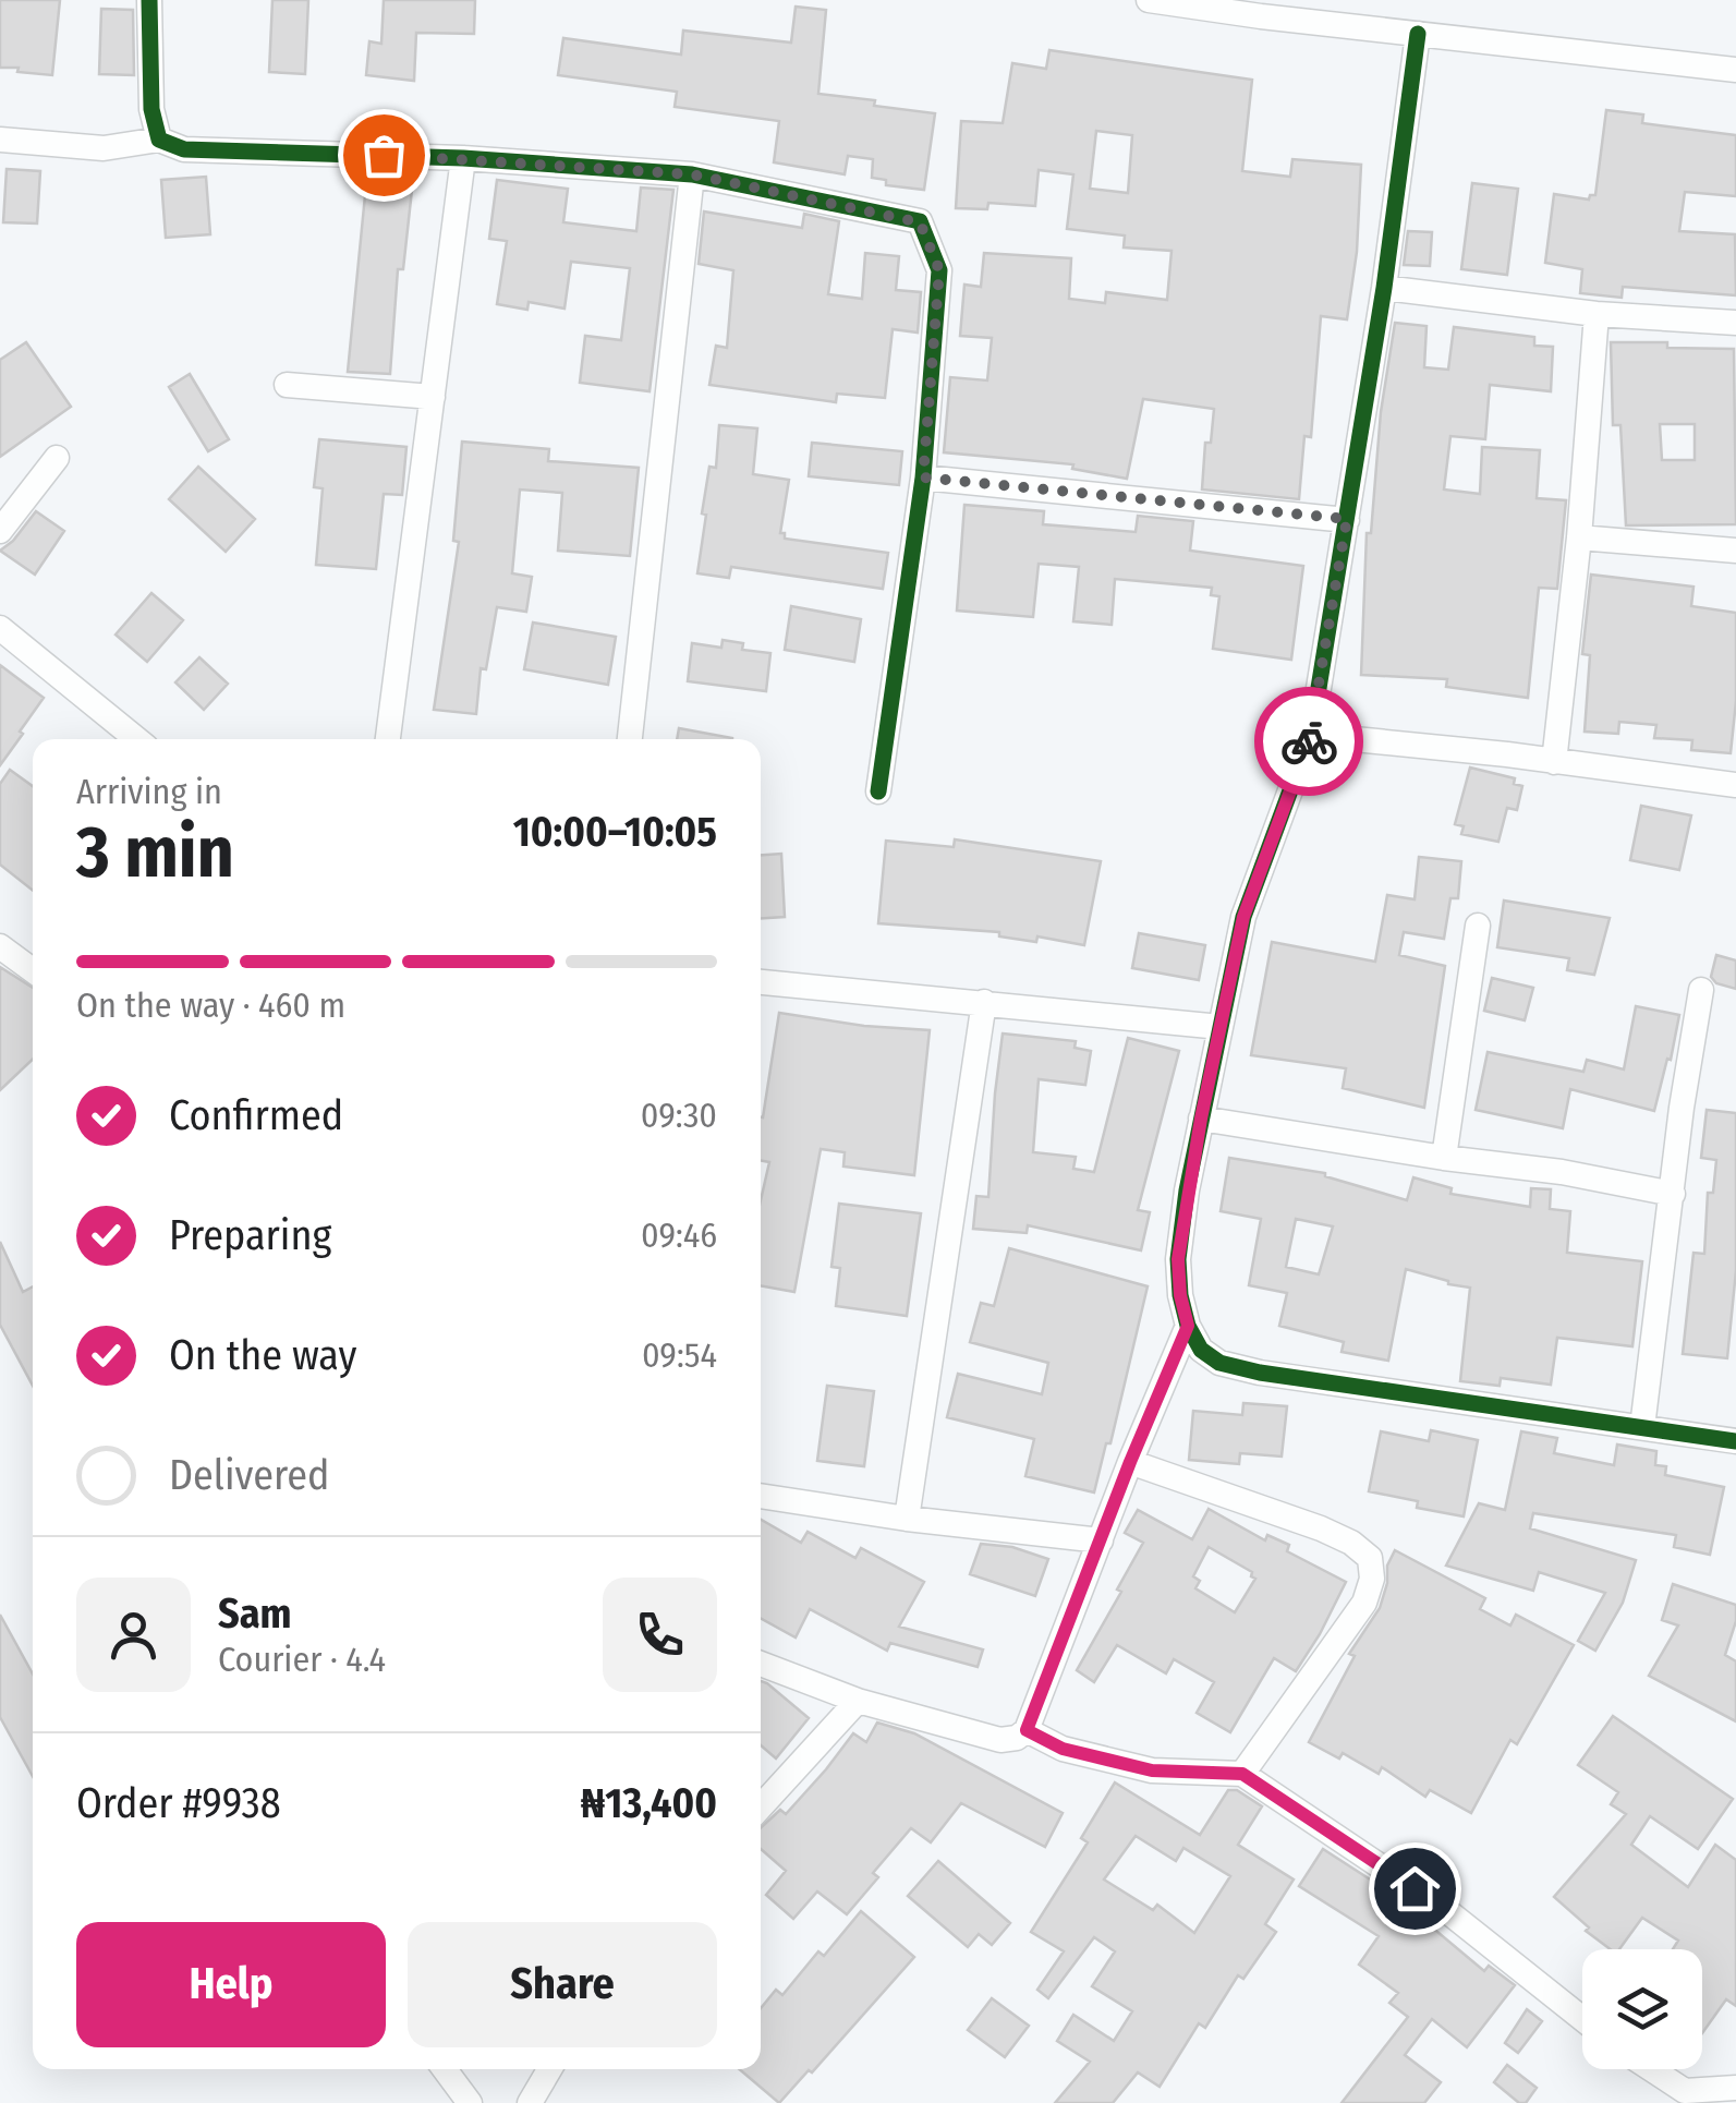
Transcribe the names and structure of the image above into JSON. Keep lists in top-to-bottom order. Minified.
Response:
{"page":{"heading":["3 min","Arriving in","10:00–10:05"],"panel":["Sam","Courier · 4.4","Order #9938","₦13,400"],"bar":"On the way · 460 m","list":[["Confirmed","09:30"],["Preparing","09:46"],["On the way","09:54"],"Delivered"],"buttons":["Help","Share"]}}
